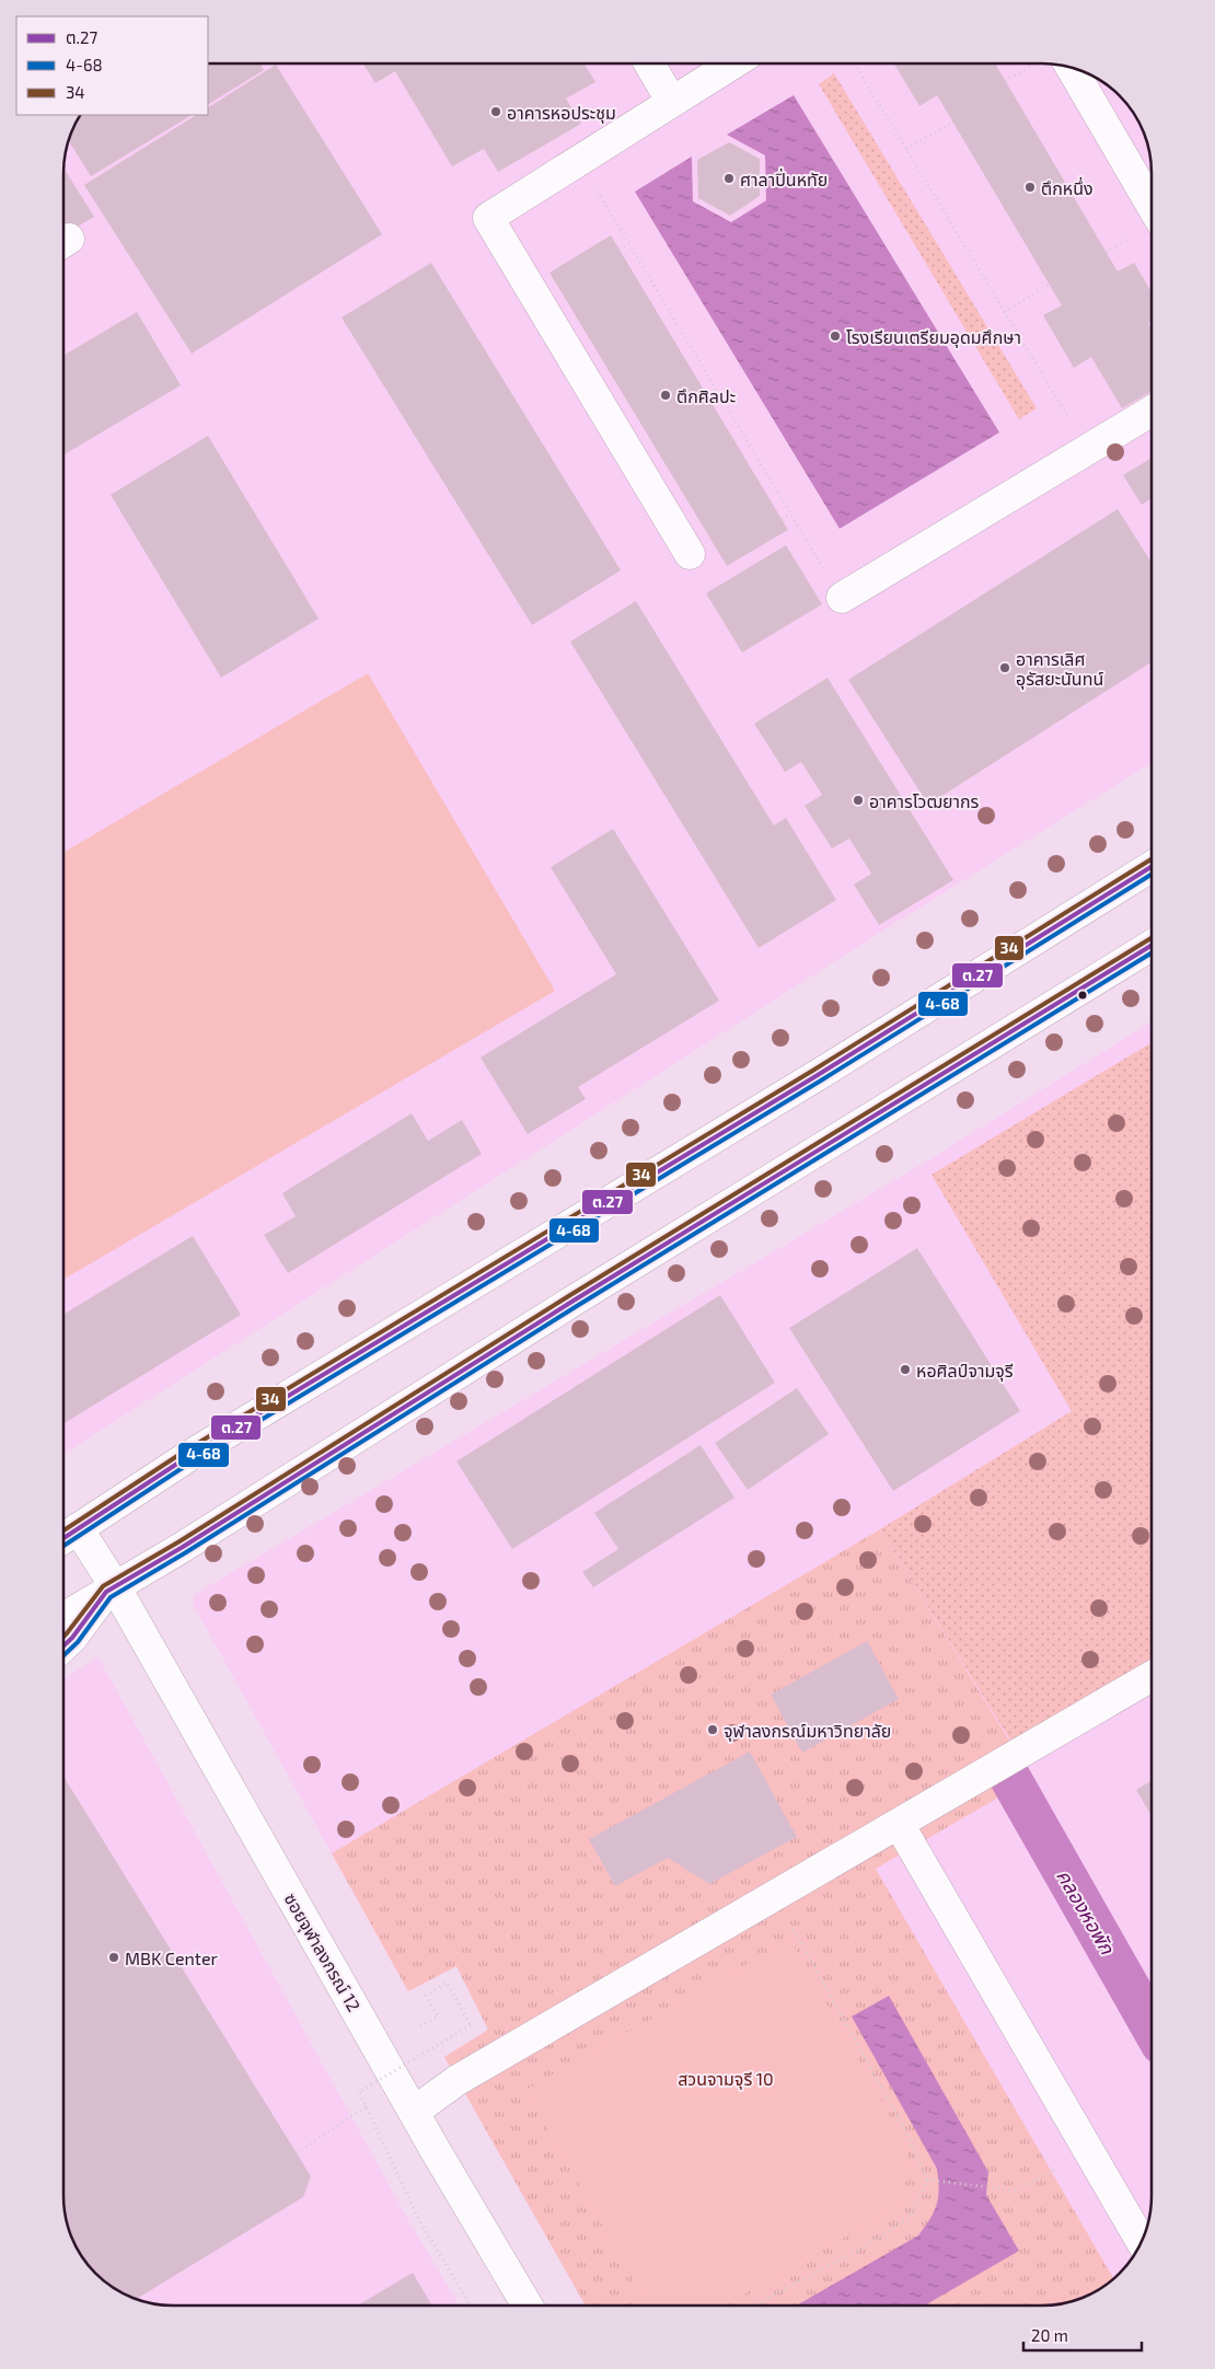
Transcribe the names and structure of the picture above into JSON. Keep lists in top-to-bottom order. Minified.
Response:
{"streets":{"main road":["ซอยจุฬาลงกรณ์ 12"]},"water":["คลองหอพัก"],"parks":["สวนจามจุรี 10"],"places":["อาคารหอประชุม","ศาลาปิ่นหทัย","ตึกหนึ่ง","โรงเรียนเตรียมอุดมศึกษา","ตึกศิลปะ","อาคารเลิศ อุรัสยะนันทน์","อาคารโวฒยากร","หอศิลป์จามจุรี","จุฬาลงกรณ์มหาวิทยาลัย","MBK Center"],"lines":["transit line 34","transit line ต.27","transit line 4-68"],"legend":["ต.27","4-68","34"],"scale_bar":"20 m"}
